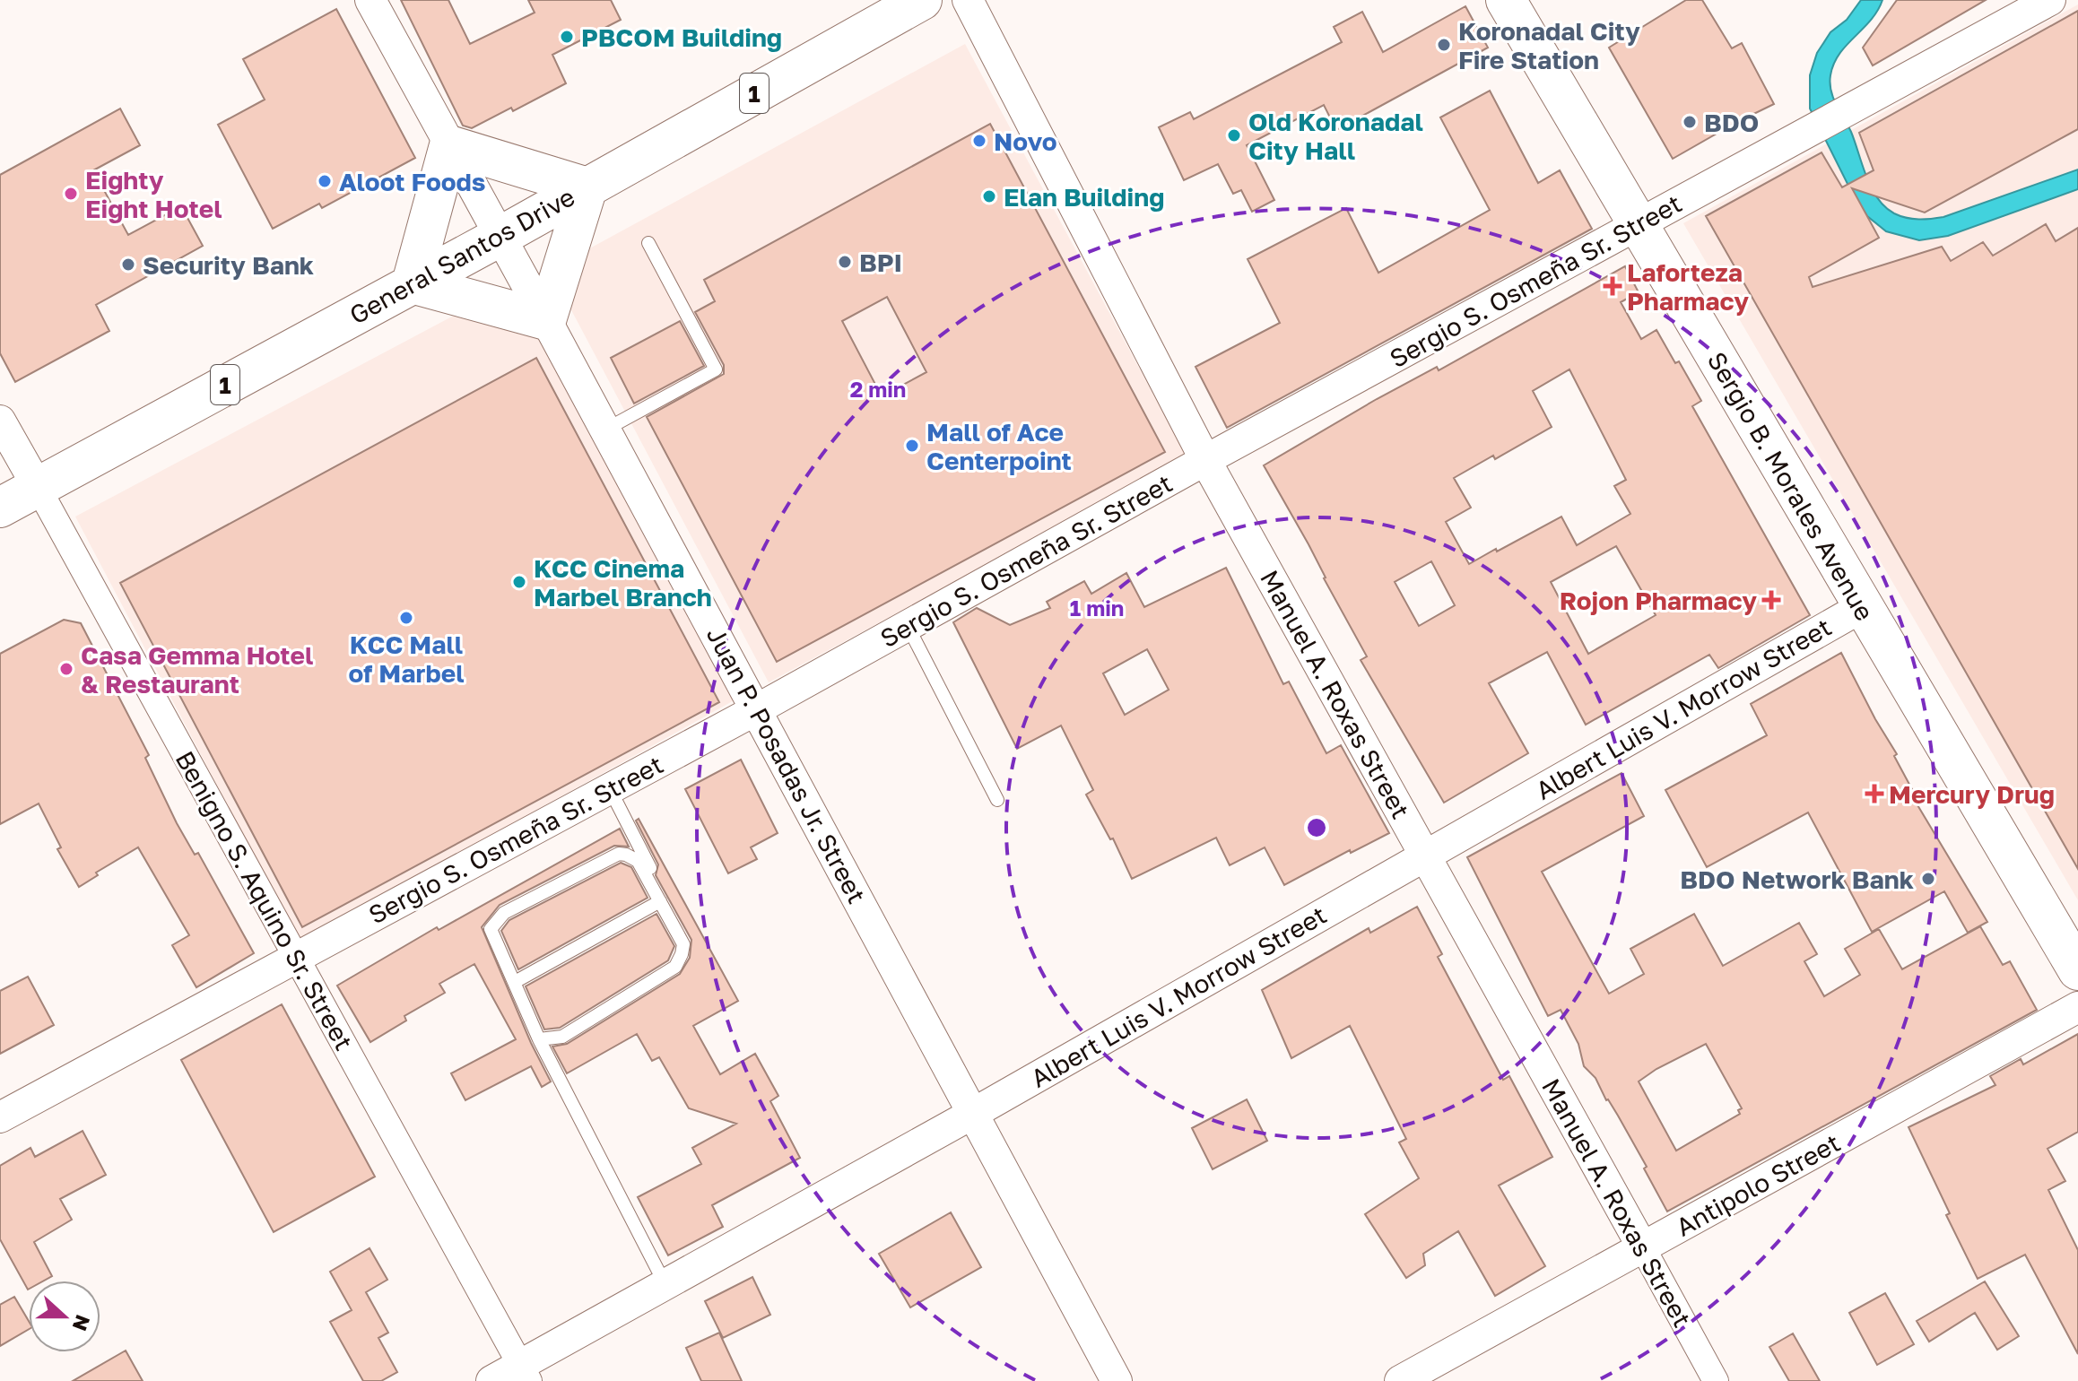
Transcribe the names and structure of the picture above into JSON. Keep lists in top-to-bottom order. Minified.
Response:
{"streets":{"main road":["1","General Santos Drive","Sergio B. Morales Avenue"],"street":["Sergio S. Osmeña Sr. Street","Manuel A. Roxas Street","Albert Luis V. Morrow Street","Juan P. Posadas Jr. Street","Benigno S. Aquino Sr. Street","Antipolo Street"]},"crossings":[["General Santos Drive","Juan P. Posadas Jr. Street"],["General Santos Drive","Benigno S. Aquino Sr. Street"],["Sergio S. Osmeña Sr. Street","Sergio B. Morales Avenue"],["Sergio S. Osmeña Sr. Street","Manuel A. Roxas Street"],["Sergio S. Osmeña Sr. Street","Juan P. Posadas Jr. Street"],["Sergio S. Osmeña Sr. Street","Benigno S. Aquino Sr. Street"],["Sergio B. Morales Avenue","Albert Luis V. Morrow Street"],["Manuel A. Roxas Street","Albert Luis V. Morrow Street"],["Manuel A. Roxas Street","Antipolo Street"],["Albert Luis V. Morrow Street","Juan P. Posadas Jr. Street"],["Albert Luis V. Morrow Street","Benigno S. Aquino Sr. Street"]],"places":{"other":["PBCOM Building","Koronadal City Fire Station","BDO","Old Koronadal City Hall","Novo","Aloot Foods","Eighty Eight Hotel","Elan Building","BPI","Security Bank","Mall of Ace Centerpoint","KCC Cinema Marbel Branch","KCC Mall of Marbel","Casa Gemma Hotel & Restaurant","BDO Network Bank"],"health":["Laforteza Pharmacy","Rojon Pharmacy","Mercury Drug"]},"north":"right","rings":["2 min","1 min"]}
